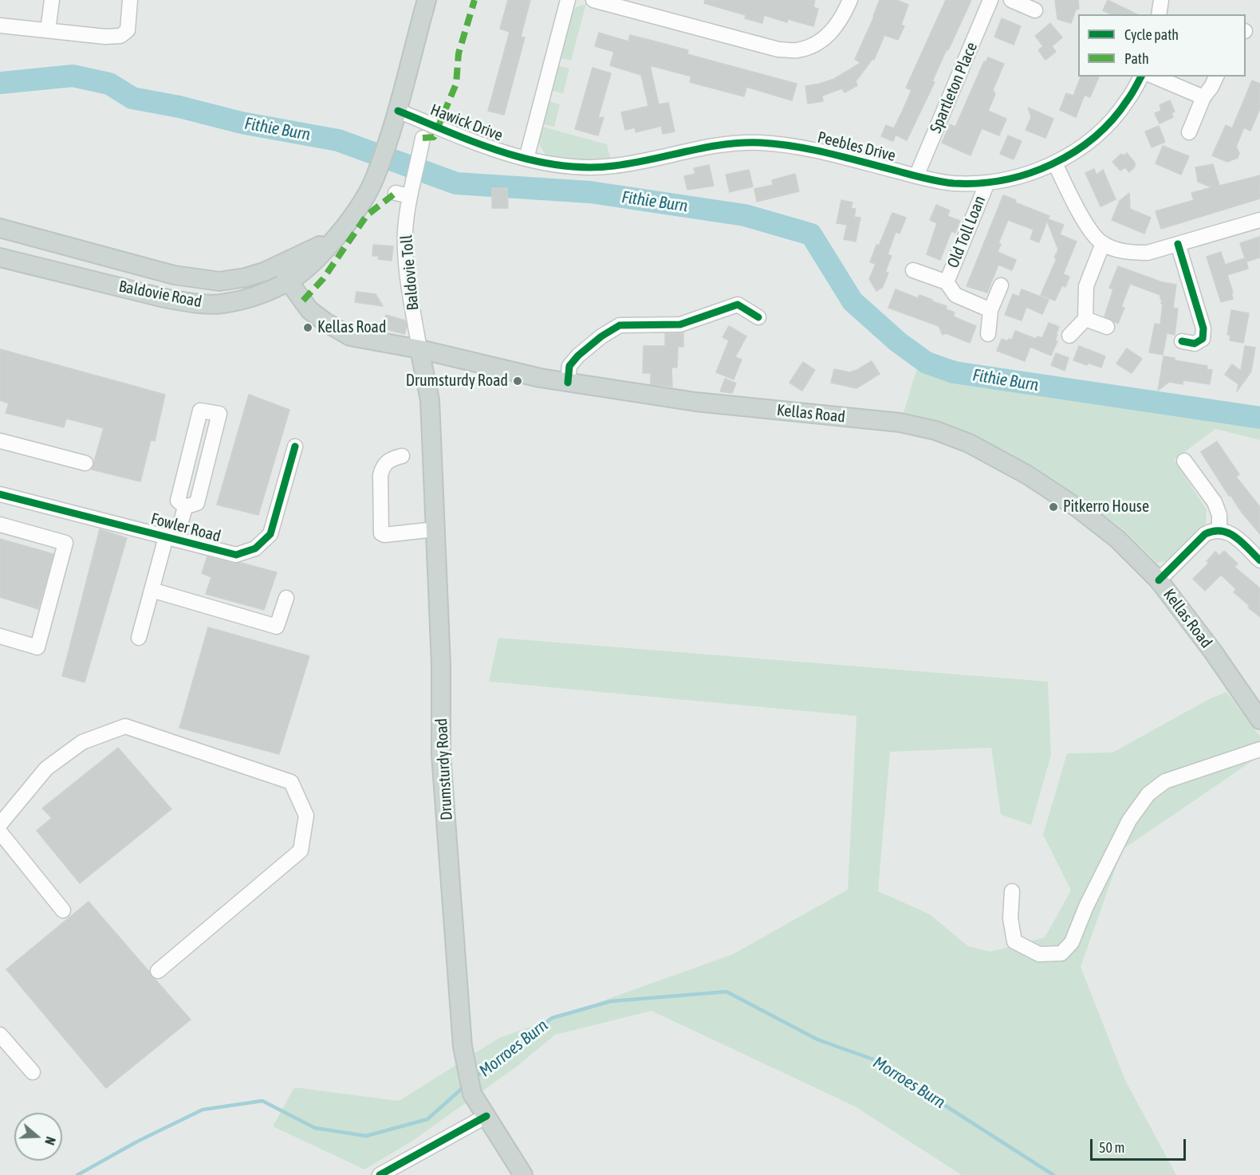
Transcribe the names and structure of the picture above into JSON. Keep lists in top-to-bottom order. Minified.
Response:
{"streets":{"main road":["Baldovie Road","Kellas Road","Drumsturdy Road"],"street":["Spartleton Place","Hawick Drive","Peebles Drive","Old Toll Loan","Baldovie Toll","Fowler Road"]},"crossings":[["Spartleton Place","Peebles Drive"],["Hawick Drive","Peebles Drive"],["Hawick Drive","Baldovie Road"],["Peebles Drive","Old Toll Loan"],["Baldovie Toll","Kellas Road"],["Baldovie Toll","Drumsturdy Road"],["Baldovie Road","Kellas Road"],["Kellas Road","Drumsturdy Road"]],"water":["Fithie Burn","Morroes Burn"],"places":["Kellas Road","Drumsturdy Road","Pitkerro House"],"legend":["Cycle path","Path"],"scale_bar":"50 m","north":"right"}
